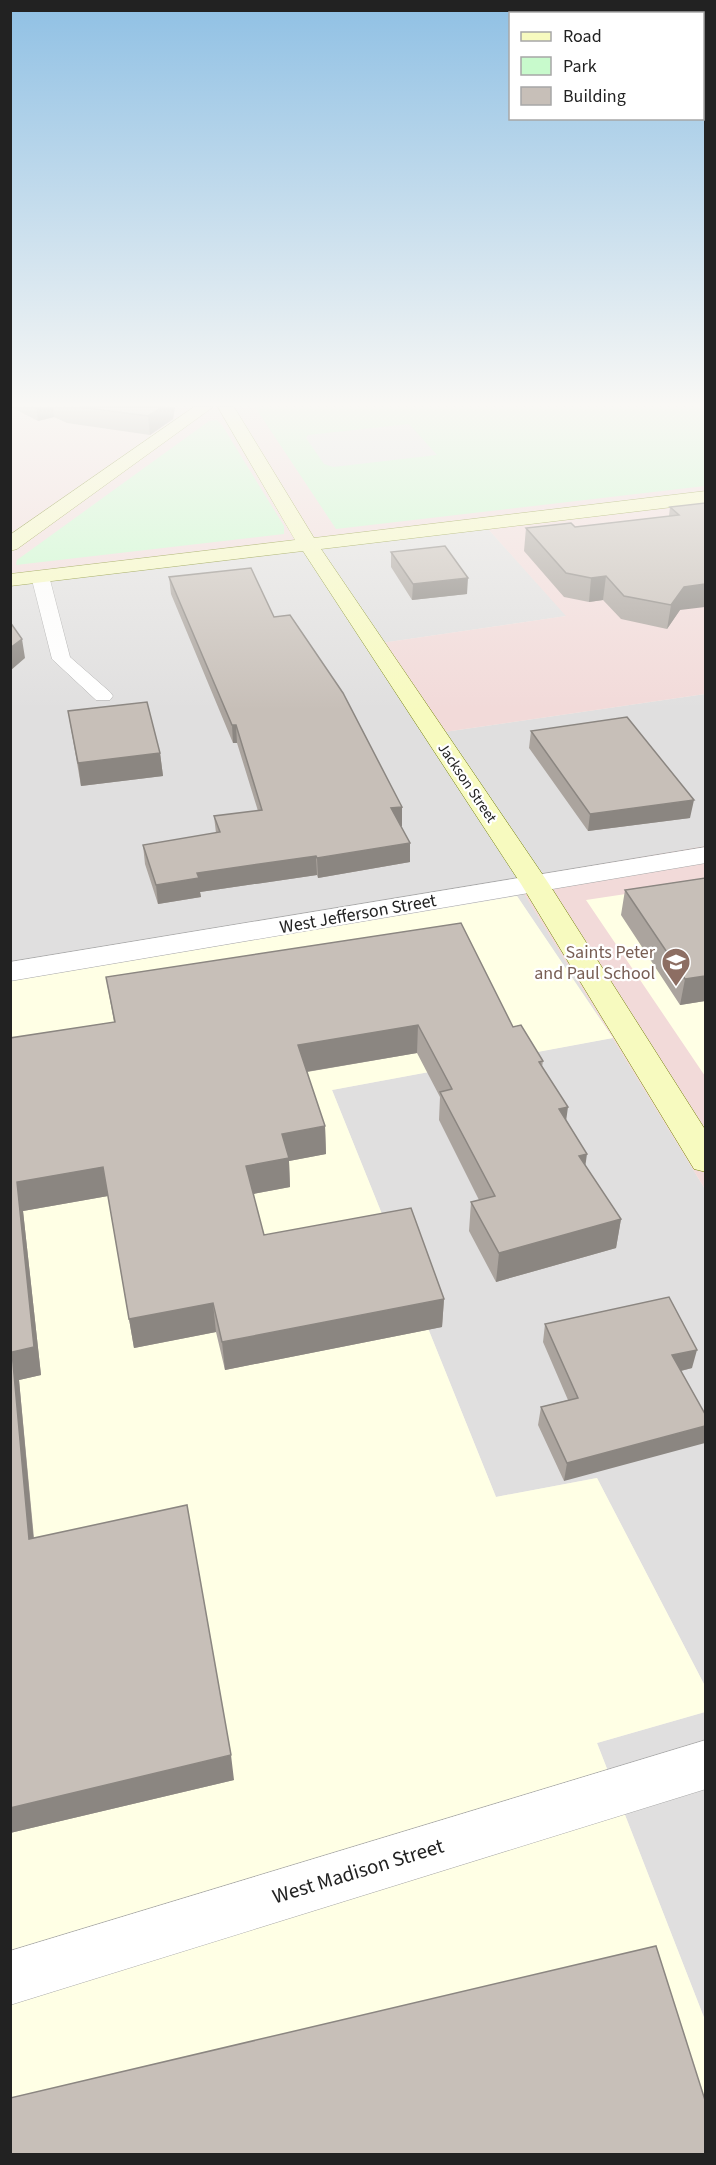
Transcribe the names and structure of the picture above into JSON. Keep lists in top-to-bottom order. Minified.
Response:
{"streets":{"street":["Jackson Street","West Jefferson Street","West Madison Street"]},"crossings":[["Jackson Street","West Jefferson Street"]],"places":{"school or university":["Saints Peter and Paul School"]},"legend":["Road","Park","Building"]}
